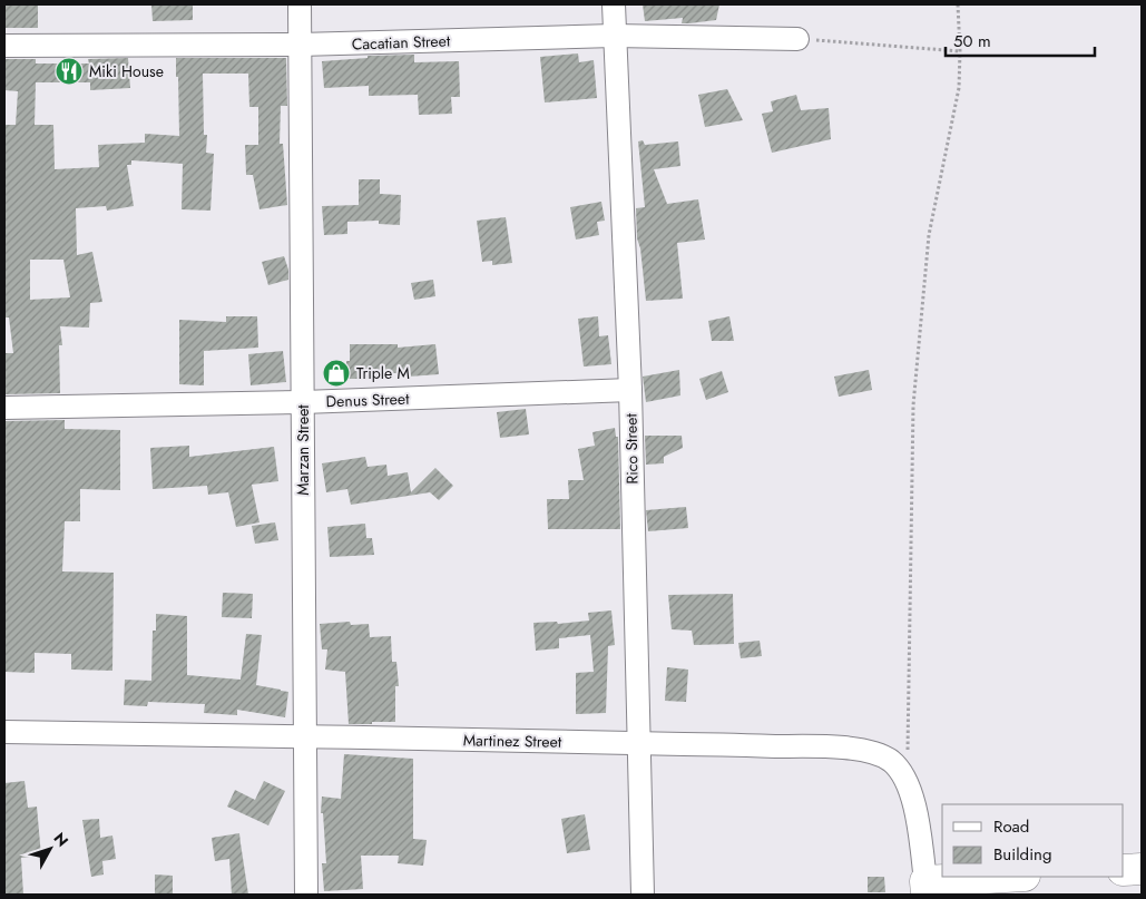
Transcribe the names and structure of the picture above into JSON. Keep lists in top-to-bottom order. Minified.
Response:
{"streets":{"street":["Cacatian Street","Denus Street","Rico Street","Marzan Street","Martinez Street"]},"crossings":[["Cacatian Street","Rico Street"],["Cacatian Street","Marzan Street"],["Denus Street","Rico Street"],["Denus Street","Marzan Street"],["Rico Street","Martinez Street"],["Marzan Street","Martinez Street"]],"places":{"restaurant":["Miki House"],"shop":["Triple M"]},"legend":["Road","Building"],"scale_bar":"50 m","north":"top right"}
